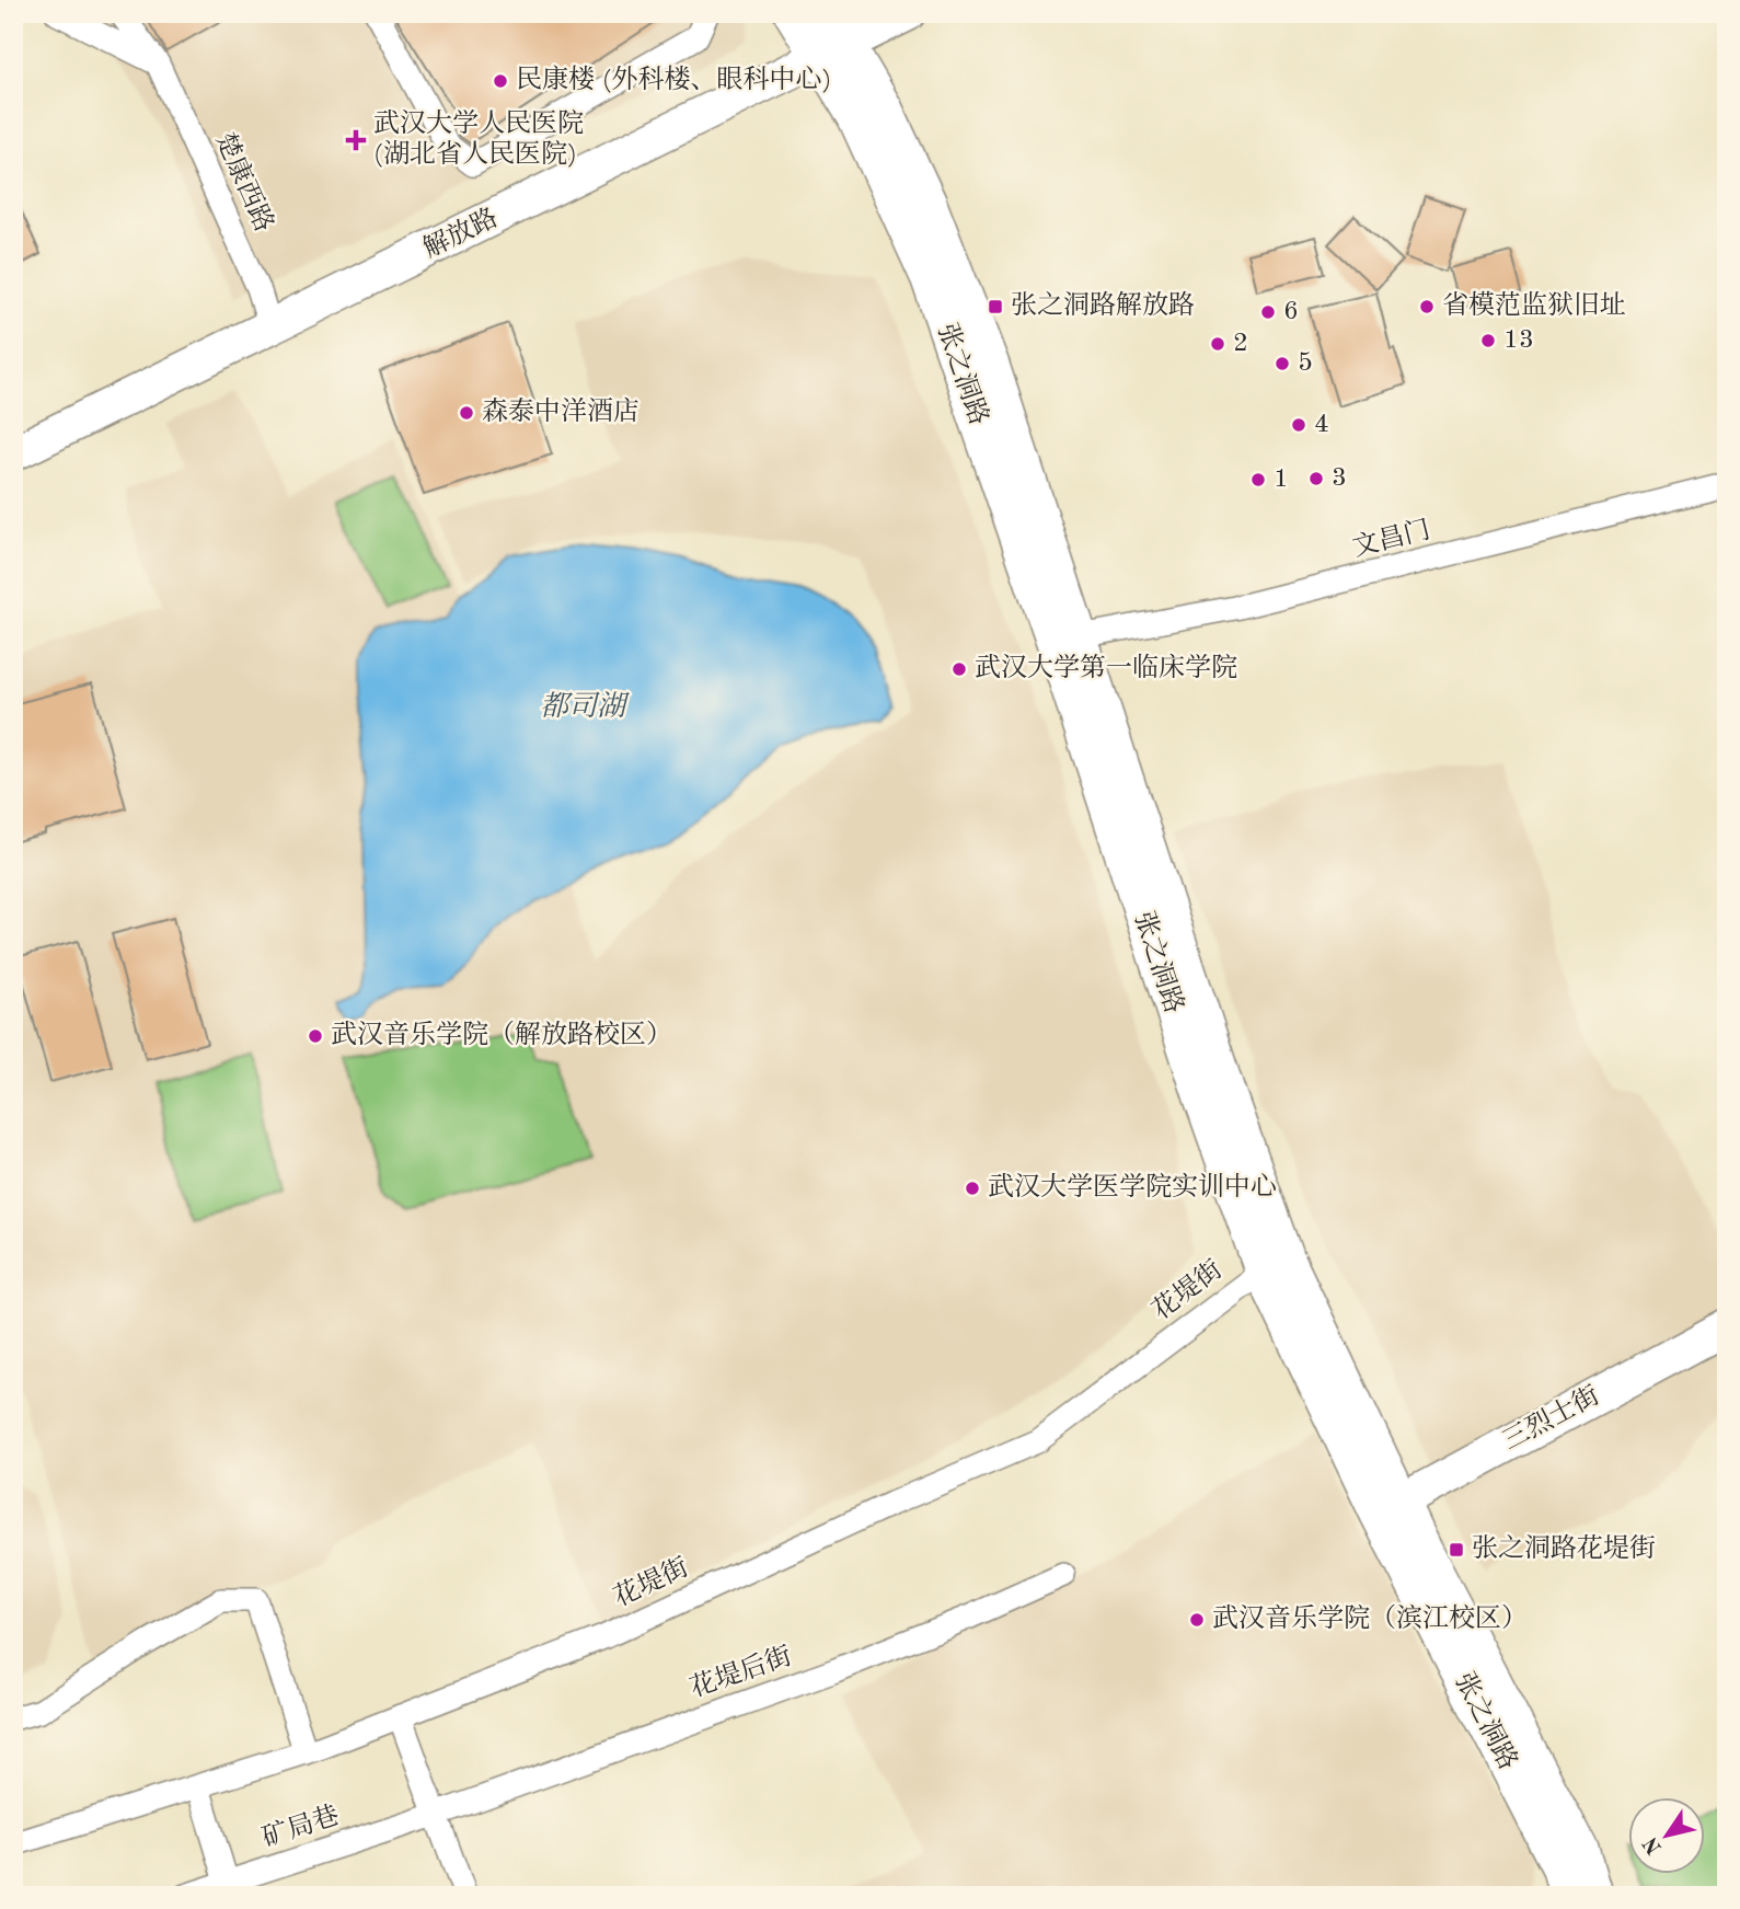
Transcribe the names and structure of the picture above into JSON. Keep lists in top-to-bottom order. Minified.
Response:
{"streets":{"main road":["解放路","张之洞路","三烈士街"],"street":["楚康西路","文昌门","花堤街","花堤后街","矿局巷"]},"crossings":[["楚康西路","解放路"],["解放路","张之洞路"],["张之洞路","文昌门"],["张之洞路","花堤街"],["张之洞路","三烈士街"],["花堤后街","矿局巷"]],"water":["都司湖"],"places":{"other":["民康楼 (外科楼、眼科中心)","省模范监狱旧址","6","13","2","5","森泰中洋酒店","4","3","1","武汉大学第一临床学院","武汉音乐学院（解放路校区）","武汉大学医学院实训中心","武汉音乐学院（滨江校区）"],"health":["武汉大学人民医院 (湖北省人民医院)"],"transit":["张之洞路解放路","张之洞路花堤街"]},"north":"bottom left"}
